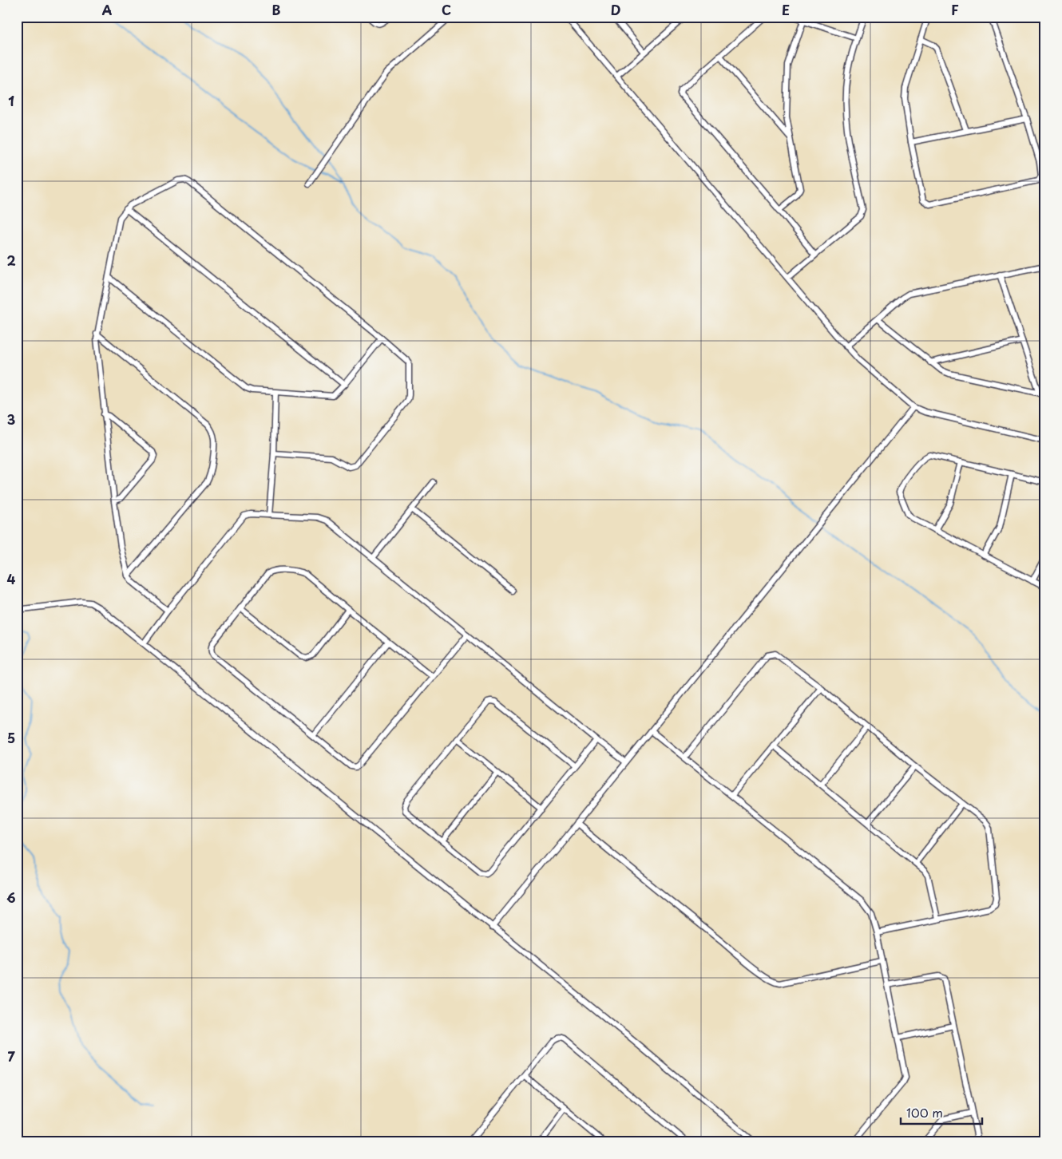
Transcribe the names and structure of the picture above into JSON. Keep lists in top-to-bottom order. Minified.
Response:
{"scale_bar":"100 m","grid":{"columns":["A","B","C","D","E","F"],"rows":["1","2","3","4","5","6","7"]}}
